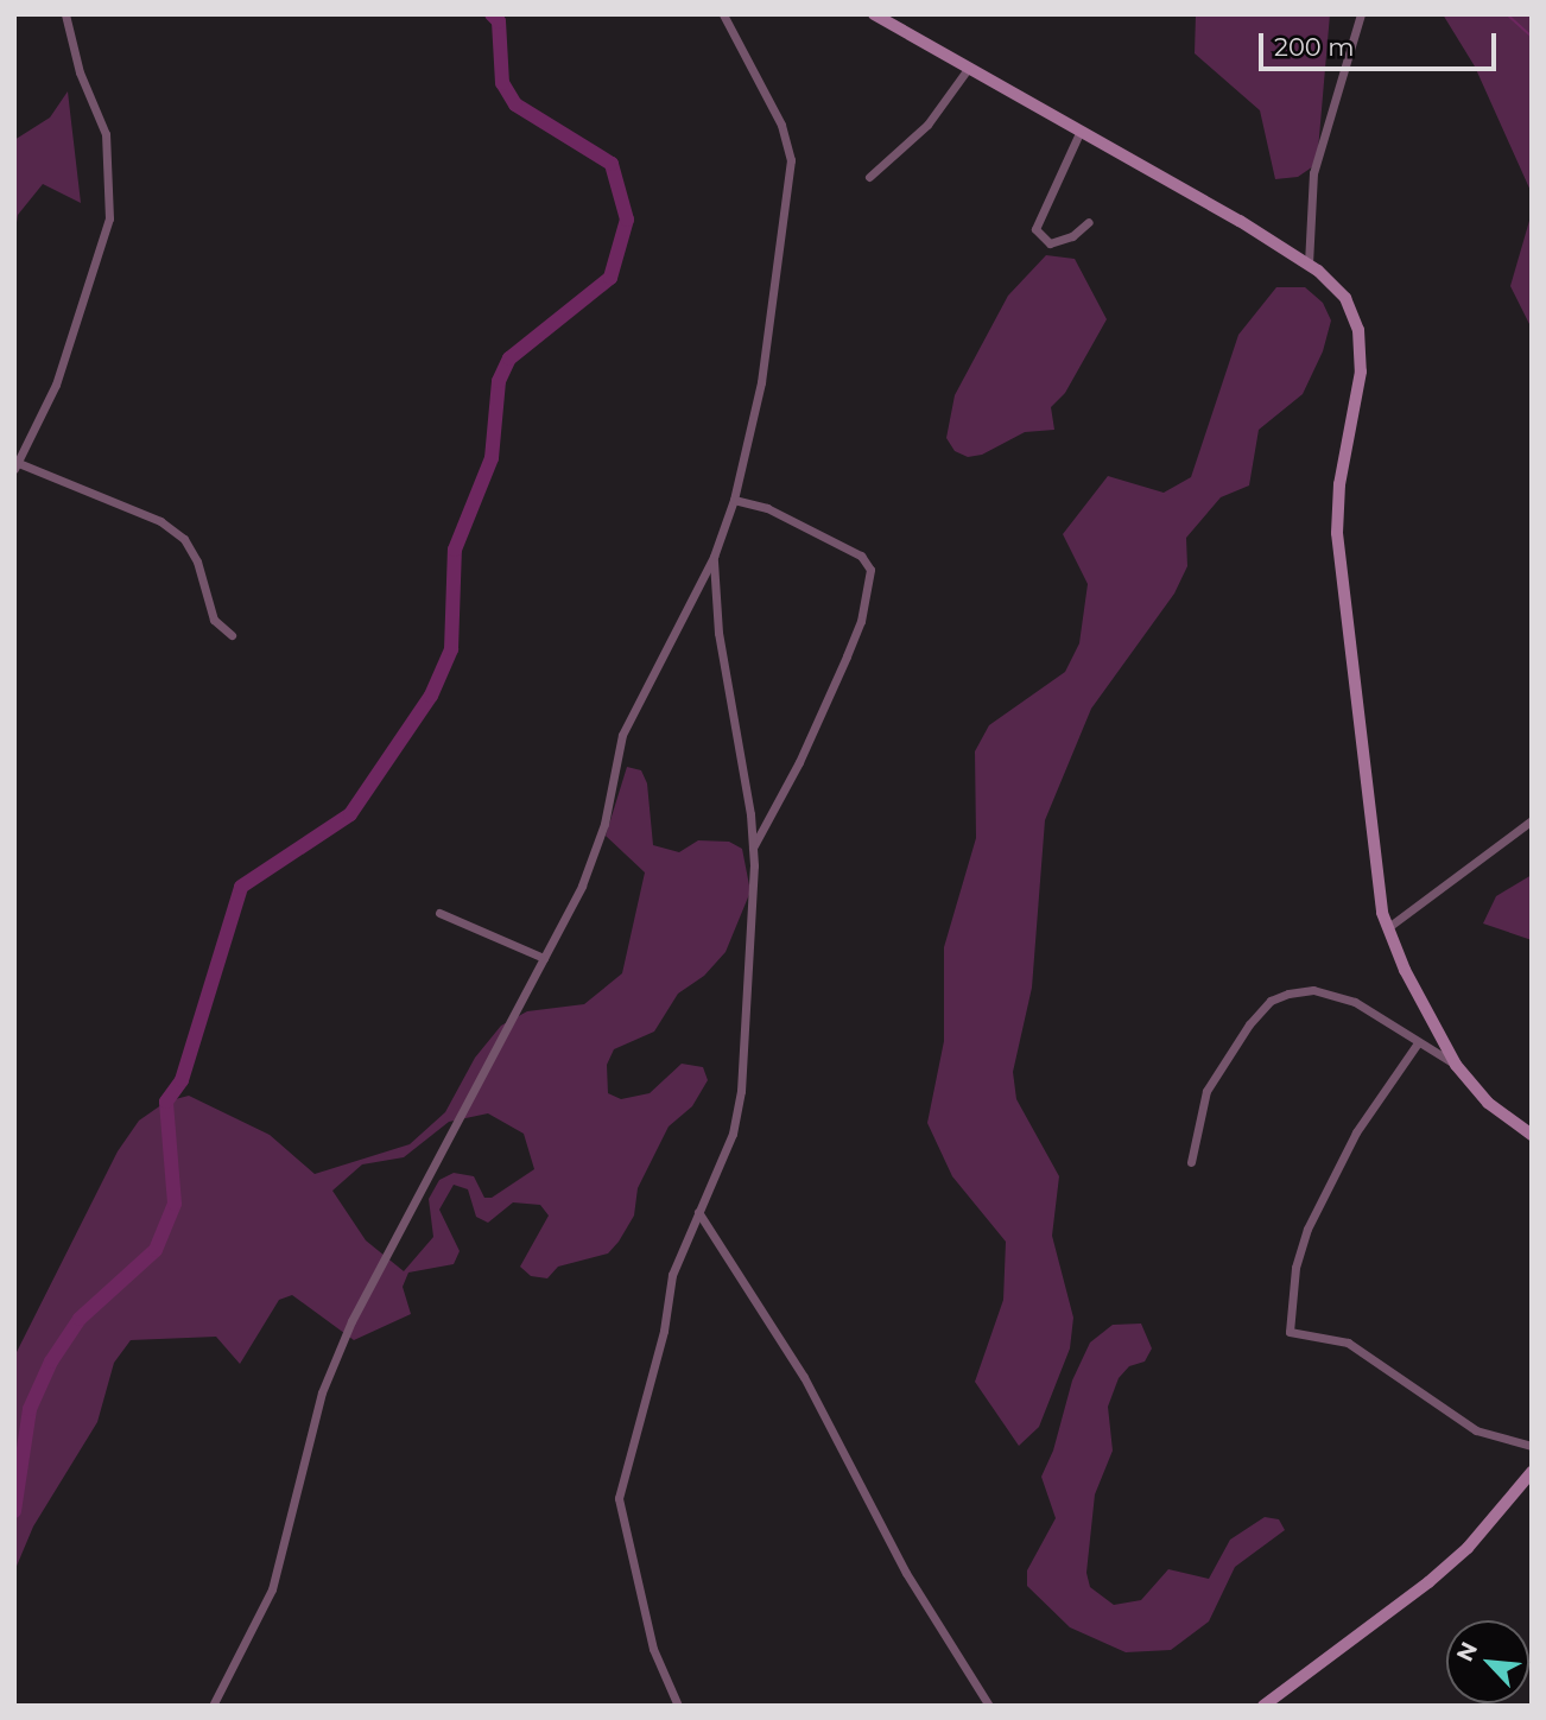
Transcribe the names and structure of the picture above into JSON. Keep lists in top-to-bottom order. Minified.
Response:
{"scale_bar":"200 m","north":"top left"}
